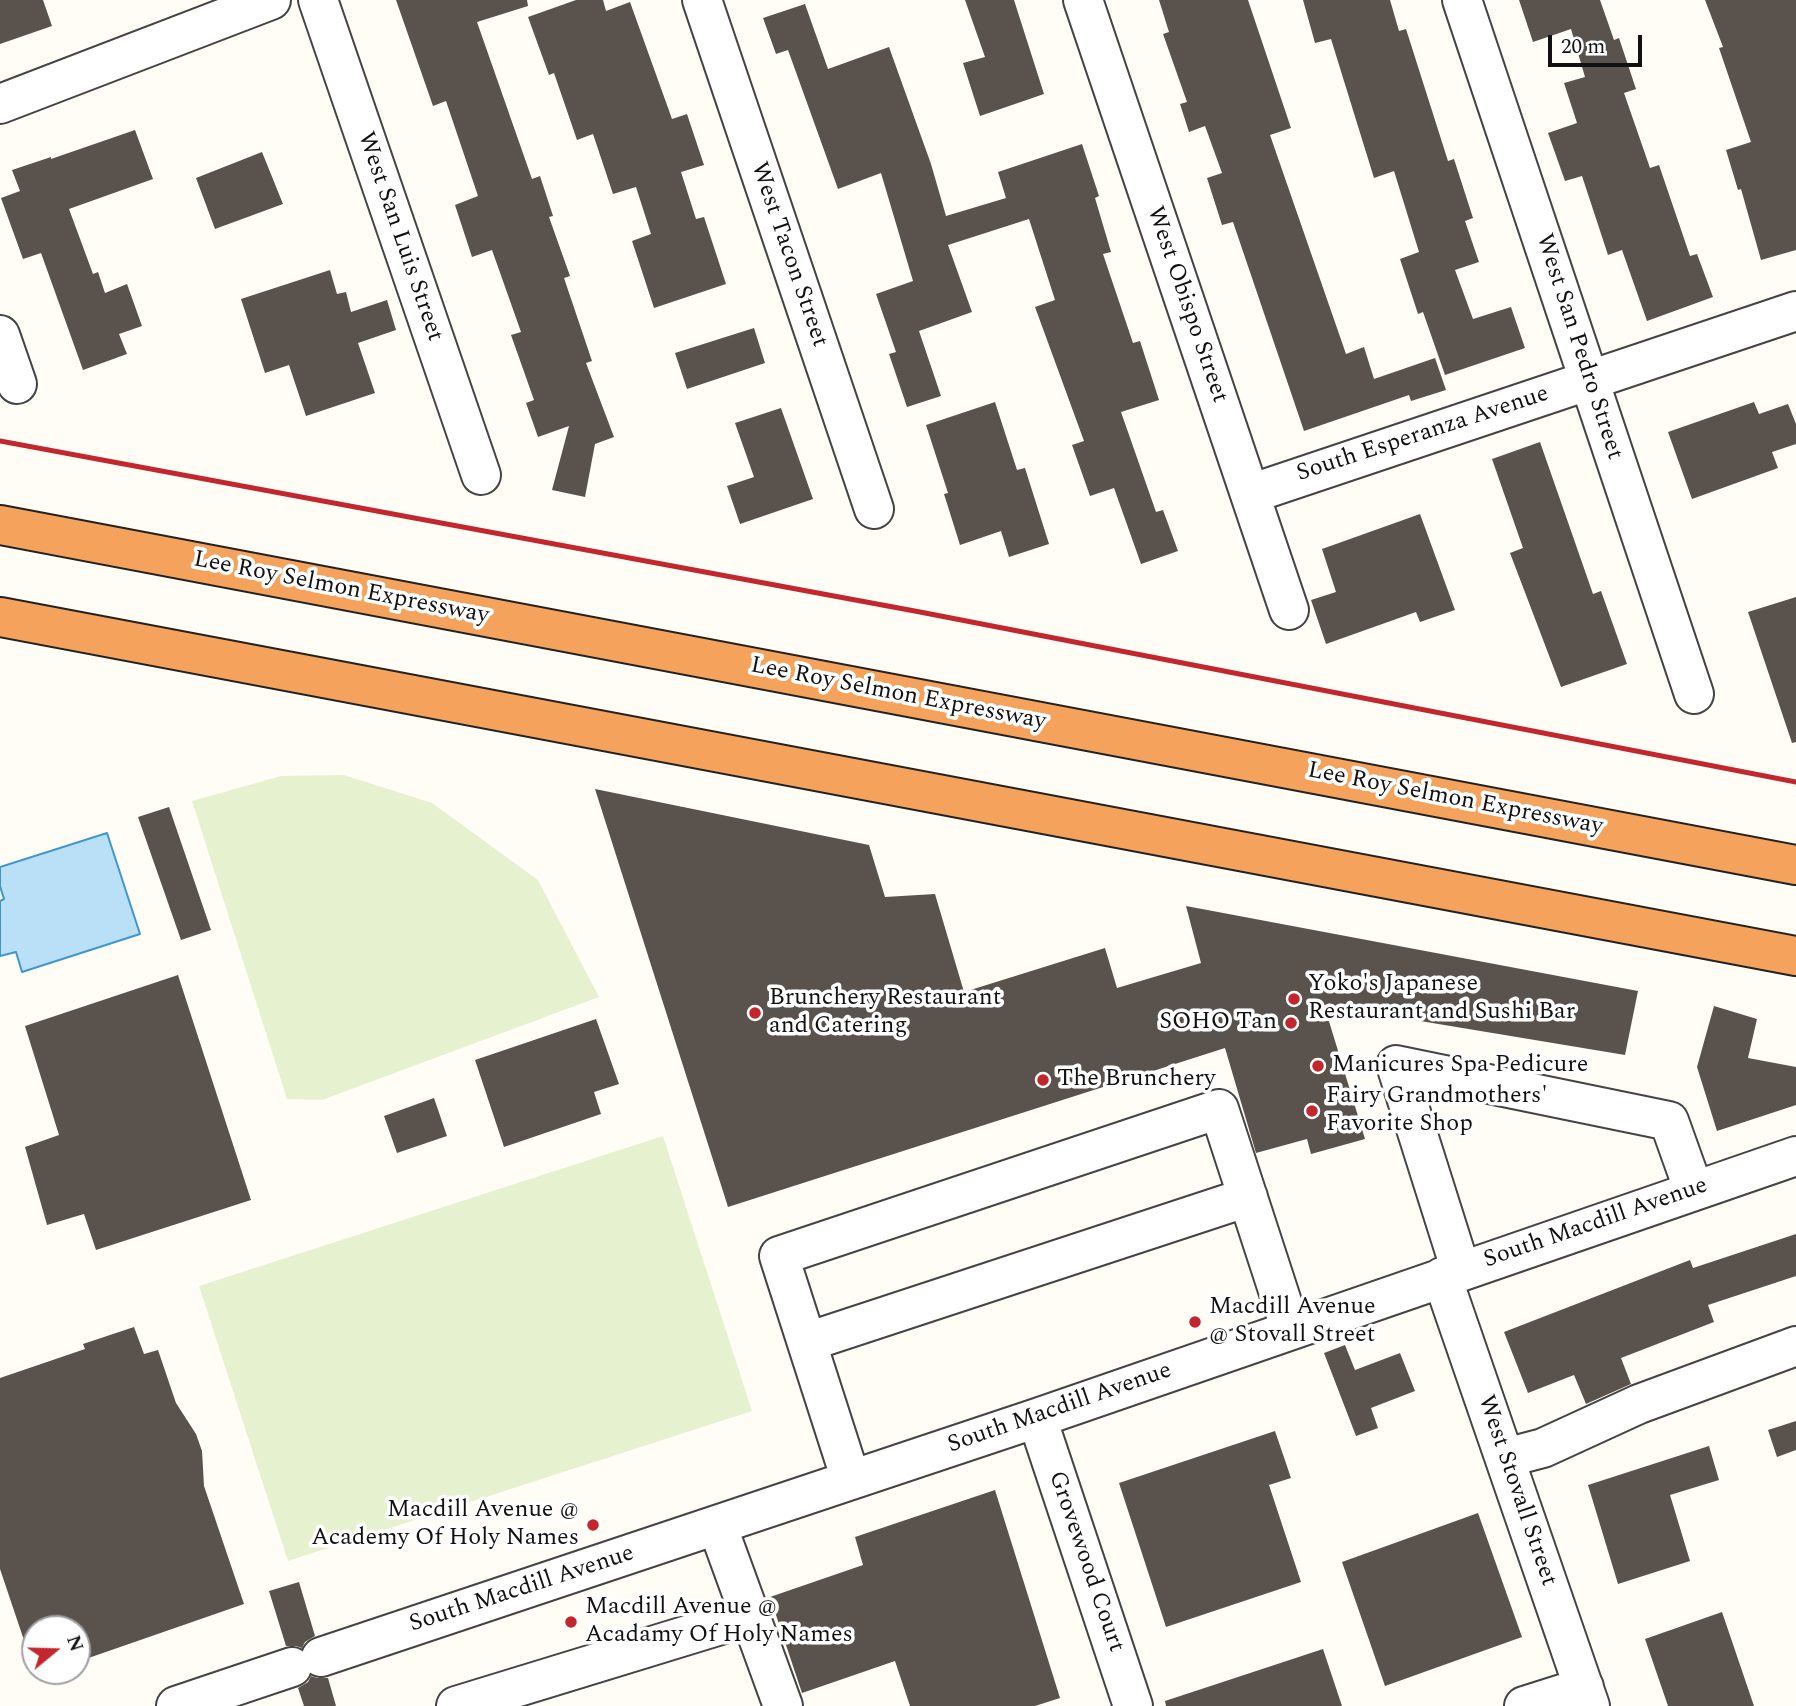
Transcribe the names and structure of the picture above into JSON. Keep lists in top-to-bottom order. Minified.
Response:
{"streets":{"highway":["Lee Roy Selmon Expressway"],"street":["West San Luis Street","West Tacon Street","West Obispo Street","West San Pedro Street","South Esperanza Avenue","South Macdill Avenue","West Stovall Street","Grovewood Court"]},"crossings":[["West Obispo Street","South Esperanza Avenue"],["West San Pedro Street","South Esperanza Avenue"],["South Macdill Avenue","West Stovall Street"],["South Macdill Avenue","Grovewood Court"]],"places":["Yoko's Japanese Restaurant and Sushi Bar","Brunchery Restaurant and Catering","SOHO Tan","Manicures Spa Pedicure","The Brunchery","Fairy Grandmothers' Favorite Shop","Macdill Avenue @ Stovall Street","Macdill Avenue @ Academy Of Holy Names","Macdill Avenue @ Acadamy Of Holy Names"],"scale_bar":"20 m","north":"right"}
